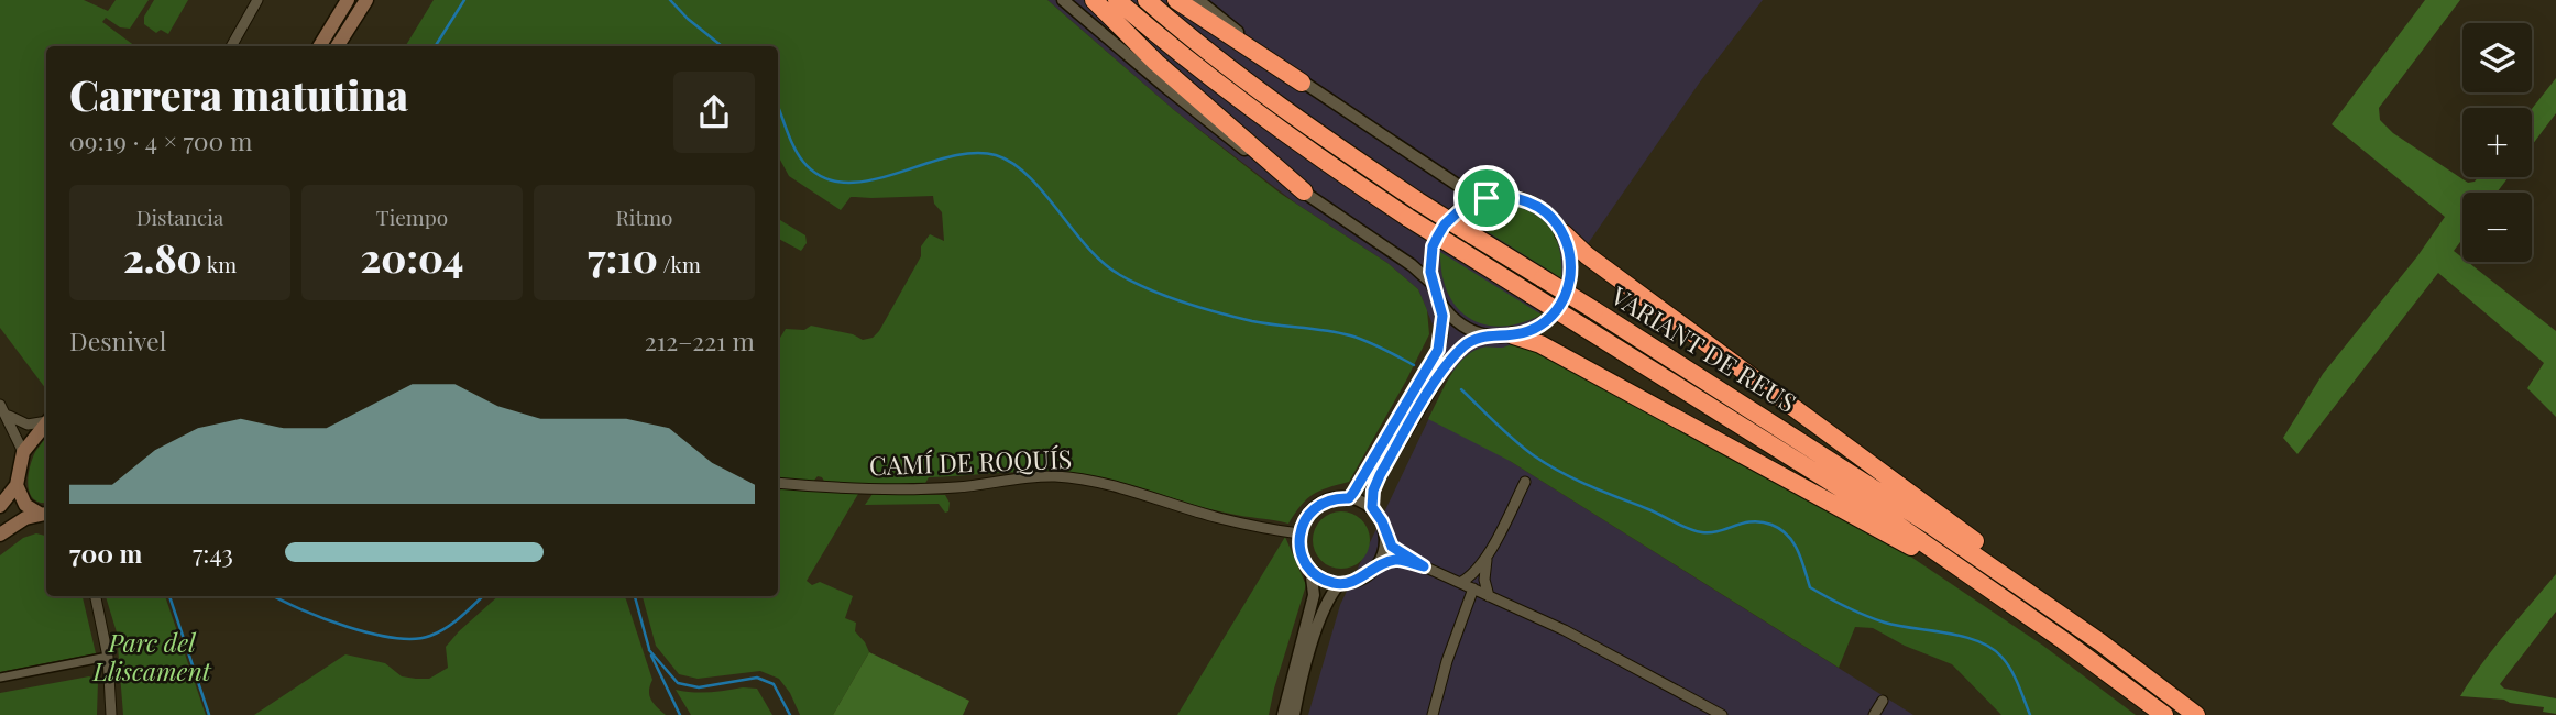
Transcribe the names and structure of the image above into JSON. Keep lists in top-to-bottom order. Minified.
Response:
{"streets":{"highway":["VARIANT DE REUS"],"street":["CAMÍ DE ROQUÍS"]},"parks":["Parc del Lliscament"],"page":{"map_buttons":["+","−"],"heading":["Carrera matutina","09:19 · 4 × 700 m"],"stats":[["Distancia","2.80 km"],["Tiempo","20:04"],["Ritmo","7:10 /km"]],"chart":["Desnivel","212–221 m"],"list":[{"name":"700 m","note":"7:43"}]}}
